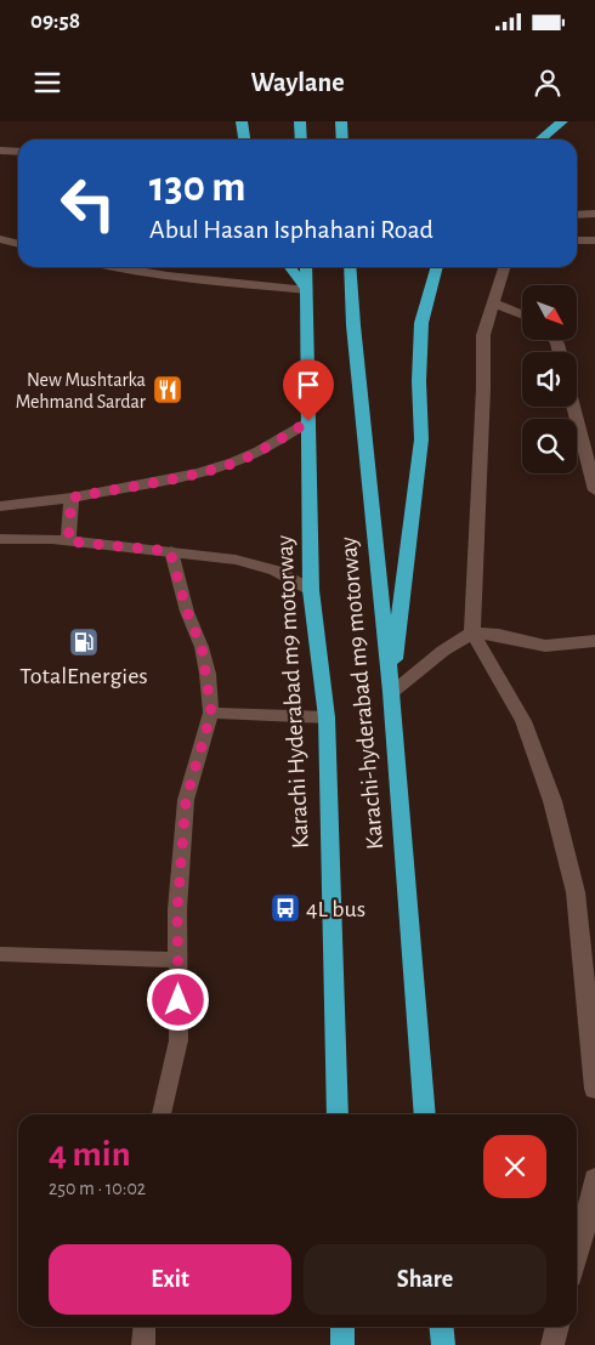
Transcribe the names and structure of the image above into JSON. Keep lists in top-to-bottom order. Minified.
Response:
{"streets":{"highway":["Karachi Hyderabad m9 motorway","Karachi-hyderabad m9 motorway"]},"places":{"restaurant":["New Mushtarka Mehmand Sardar"],"fuel station":["TotalEnergies"],"bus stop":["4L bus"]},"north":"bottom right","page":{"status":"09:58","header":"Waylane","turn":["130 m","Abul Hasan Isphahani Road"],"heading":["4 min","250 m · 10:02"],"buttons":["Exit","Share"]}}
